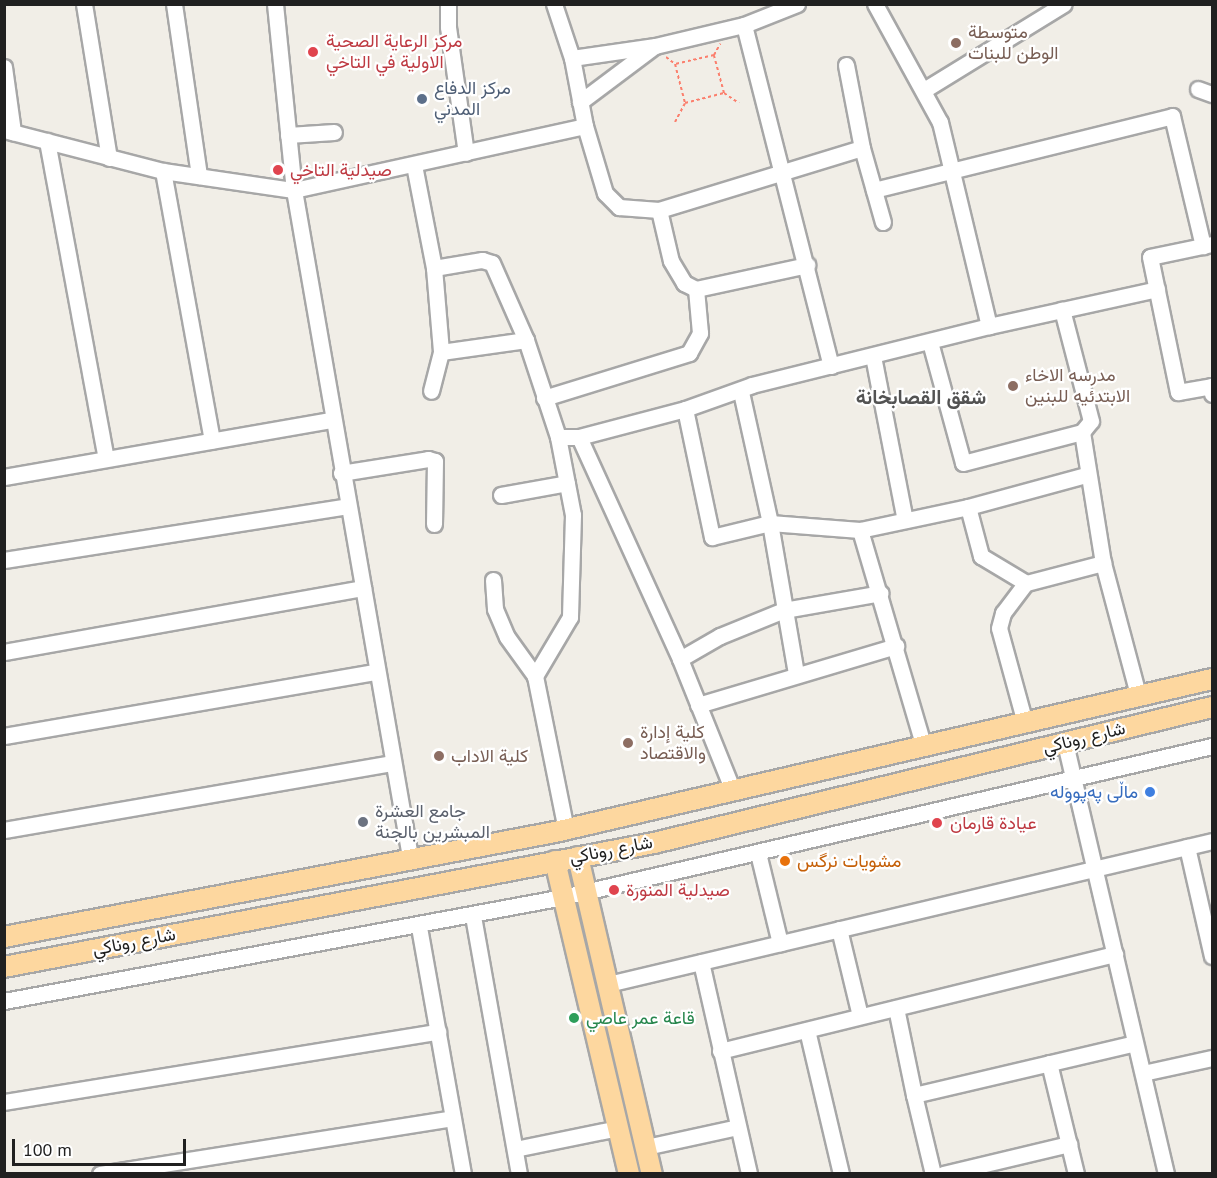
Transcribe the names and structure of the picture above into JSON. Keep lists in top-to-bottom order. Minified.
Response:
{"streets":{"main road":["شارع روناكي"]},"districts":["شقق القصابخانة"],"places":["متوسطة الوطن للبنات","مركز الرعاية الصحية الاولية في التاخي","مركز الدفاع المدني","صيدلية التاخي","مدرسه الاخاء الابتدئيه للبنين","كلية إدارة والاقتصاد","كلية الاداب","ماڵی پەپوولە","جامع العشرة المبشرين بالجنة","عيادة قارمان","مشويات نرگس","صيدلية المنورة","قاعة عمر عاصي"],"scale_bar":"100 m"}
